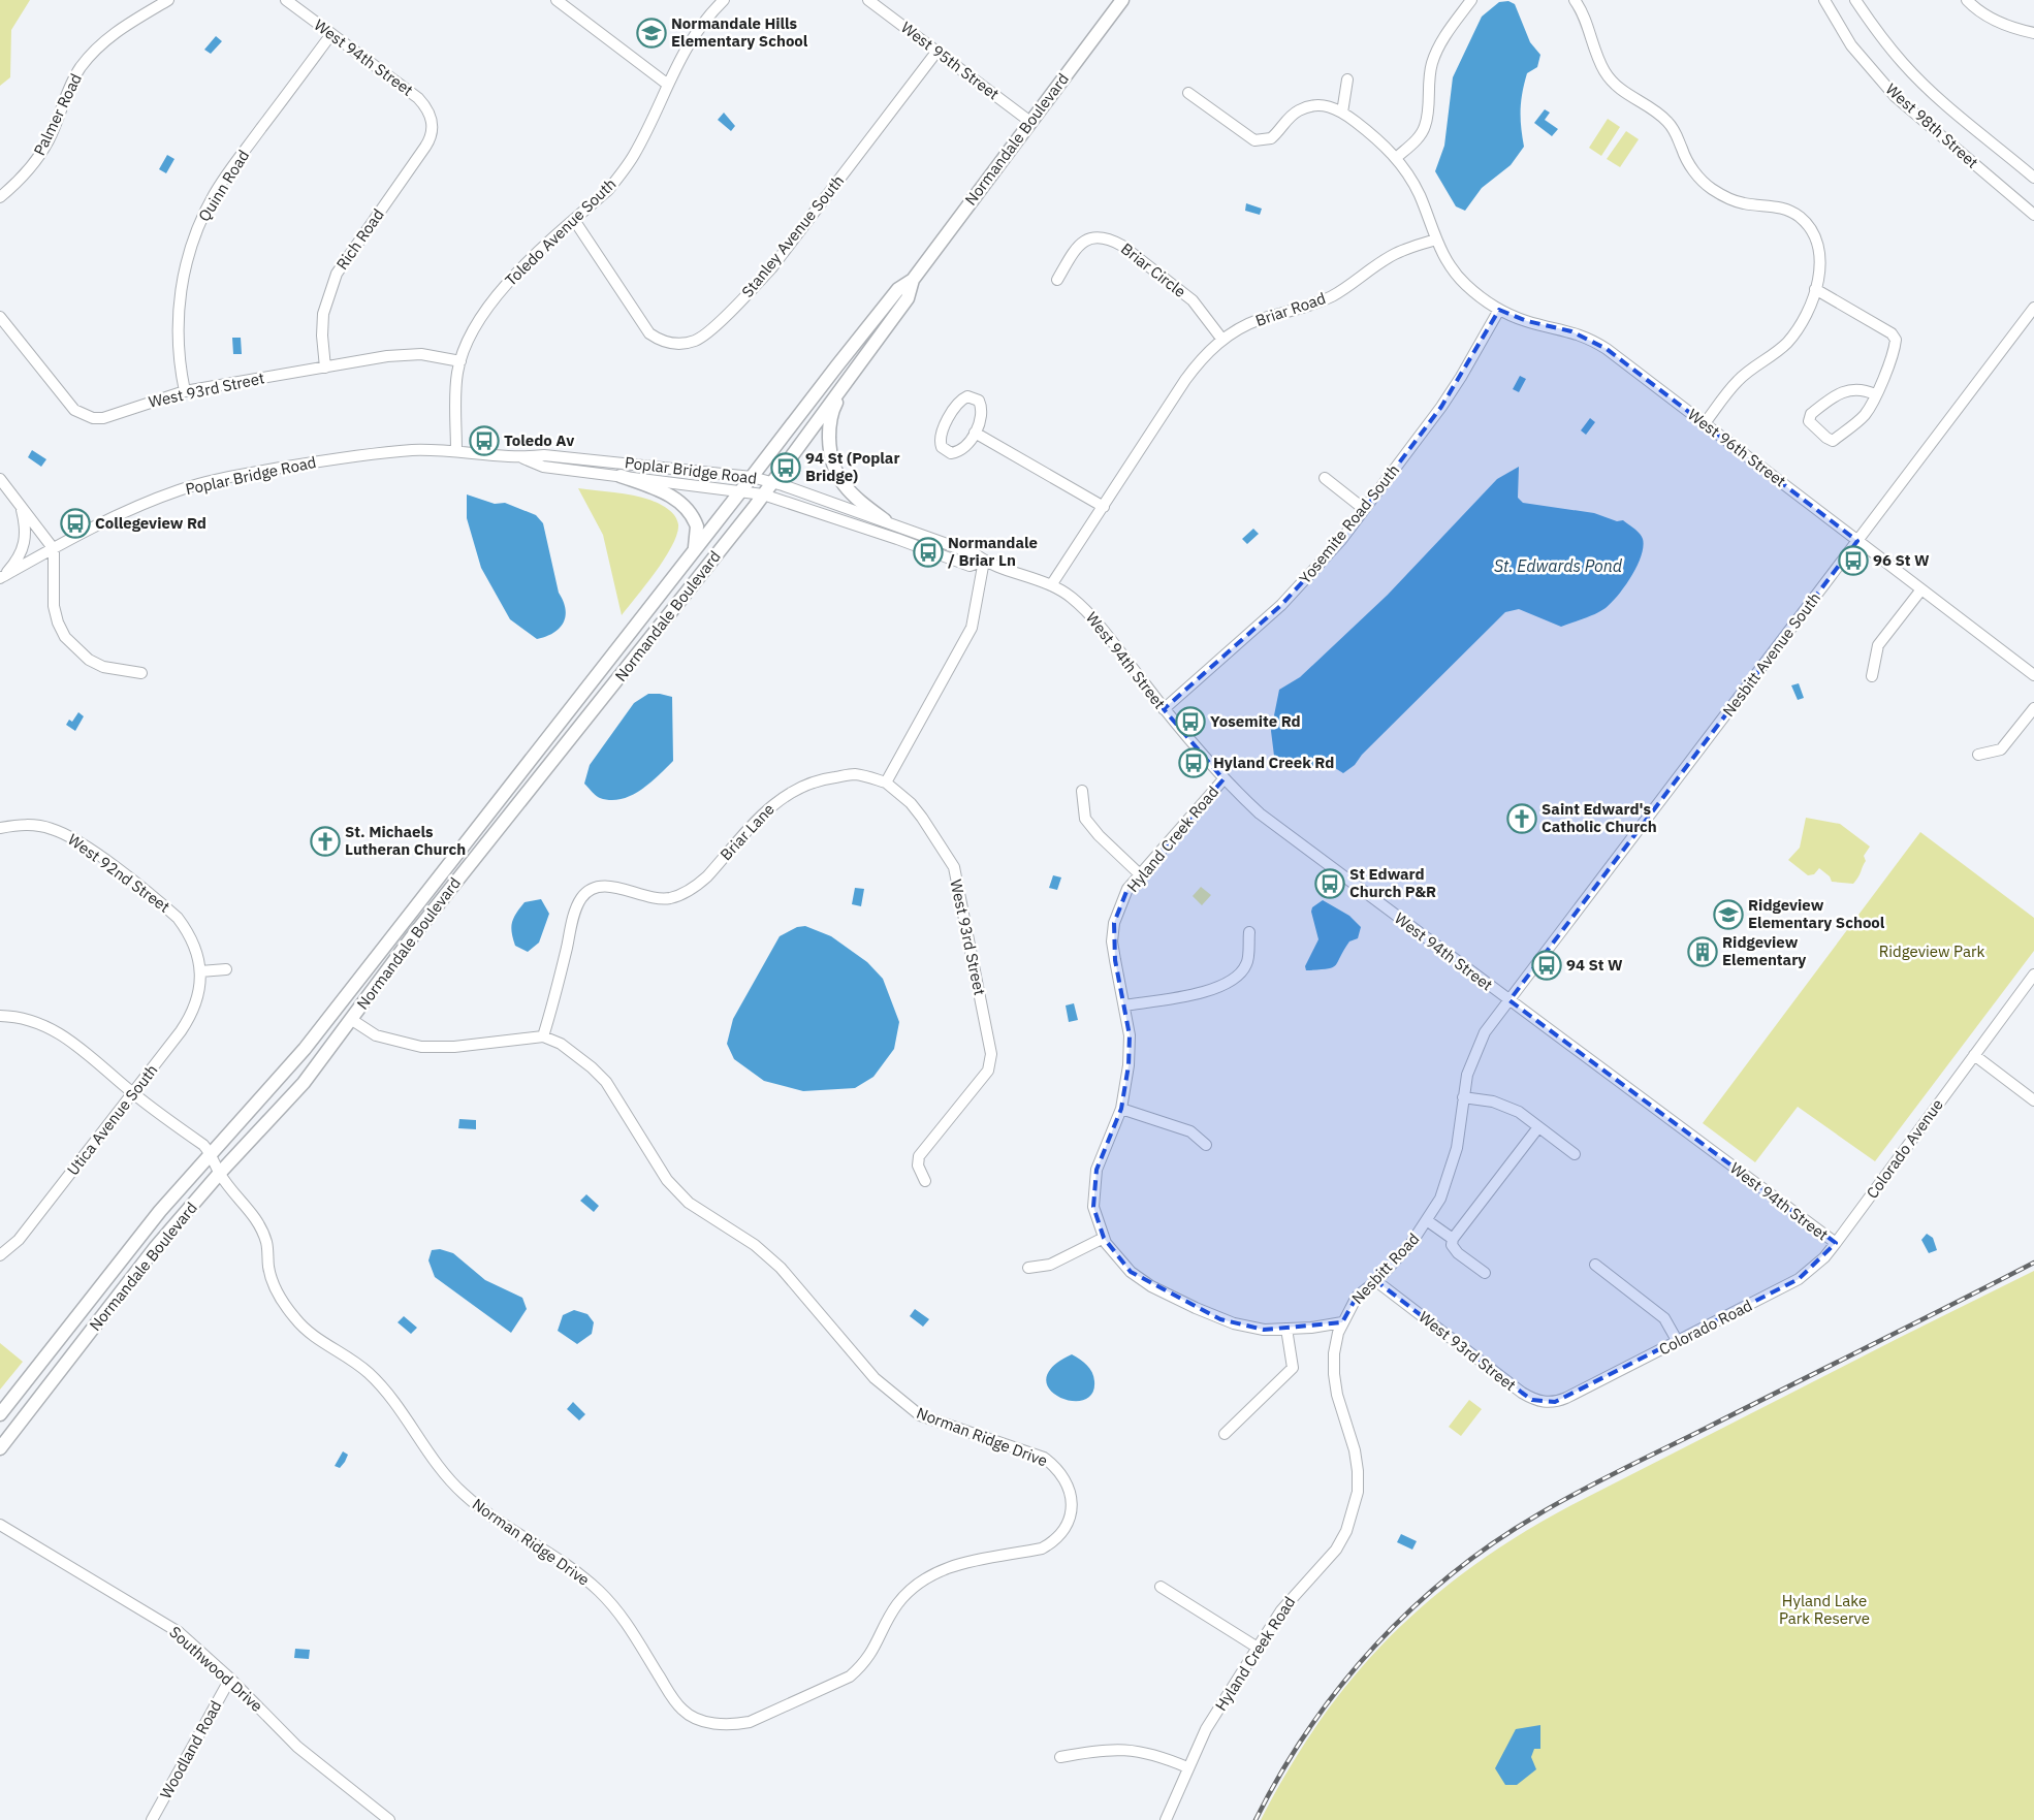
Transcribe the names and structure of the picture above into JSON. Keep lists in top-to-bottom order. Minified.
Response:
{"streets":{"main road":["Normandale Boulevard"],"street":["West 94th Street","West 95th Street","Palmer Road","West 98th Street","Quinn Road","Toledo Avenue South","Stanley Avenue South","Rich Road","Briar Circle","Briar Road","West 93rd Street","West 96th Street","Poplar Bridge Road","Yosemite Road South","Nesbitt Avenue South","Briar Lane","Hyland Creek Road","West 92nd Street","Utica Avenue South","Colorado Avenue","Nesbitt Road","Colorado Road","Norman Ridge Drive","Southwood Drive","Woodland Road"]},"crossings":[["West 94th Street","Quinn Road"],["West 94th Street","Rich Road"],["West 94th Street","Briar Road"],["West 94th Street","Poplar Bridge Road"],["West 94th Street","Yosemite Road South"],["West 94th Street","Nesbitt Avenue South"],["West 94th Street","Hyland Creek Road"],["West 94th Street","Colorado Avenue"],["West 94th Street","Nesbitt Road"],["West 94th Street","Colorado Road"],["West 95th Street","Normandale Boulevard"],["West 95th Street","Stanley Avenue South"],["Normandale Boulevard","Poplar Bridge Road"],["Normandale Boulevard","Norman Ridge Drive"],["Quinn Road","West 93rd Street"],["Toledo Avenue South","Stanley Avenue South"],["Toledo Avenue South","West 93rd Street"],["Toledo Avenue South","Poplar Bridge Road"],["Rich Road","West 93rd Street"],["Briar Circle","Briar Road"],["Briar Road","West 96th Street"],["West 93rd Street","Briar Lane"],["West 93rd Street","Nesbitt Road"],["West 93rd Street","Colorado Road"],["West 96th Street","Yosemite Road South"],["West 96th Street","Nesbitt Avenue South"],["Nesbitt Avenue South","Nesbitt Road"],["Briar Lane","Norman Ridge Drive"],["Hyland Creek Road","Nesbitt Road"],["West 92nd Street","Utica Avenue South"],["Colorado Avenue","Colorado Road"],["Southwood Drive","Woodland Road"]],"water":["St. Edwards Pond"],"parks":["Ridgeview Park","Hyland Lake Park Reserve"],"places":{"school or university":["Normandale Hills Elementary School","Ridgeview Elementary School"],"bus stop":["Toledo Av","94 St (Poplar Bridge)","Collegeview Rd","Normandale / Briar Ln","96 St W","Yosemite Rd","Hyland Creek Rd","St Edward Church P&R","94 St W"],"church":["Saint Edward's Catholic Church","St. Michaels Lutheran Church"],"building":["Ridgeview Elementary"]}}
